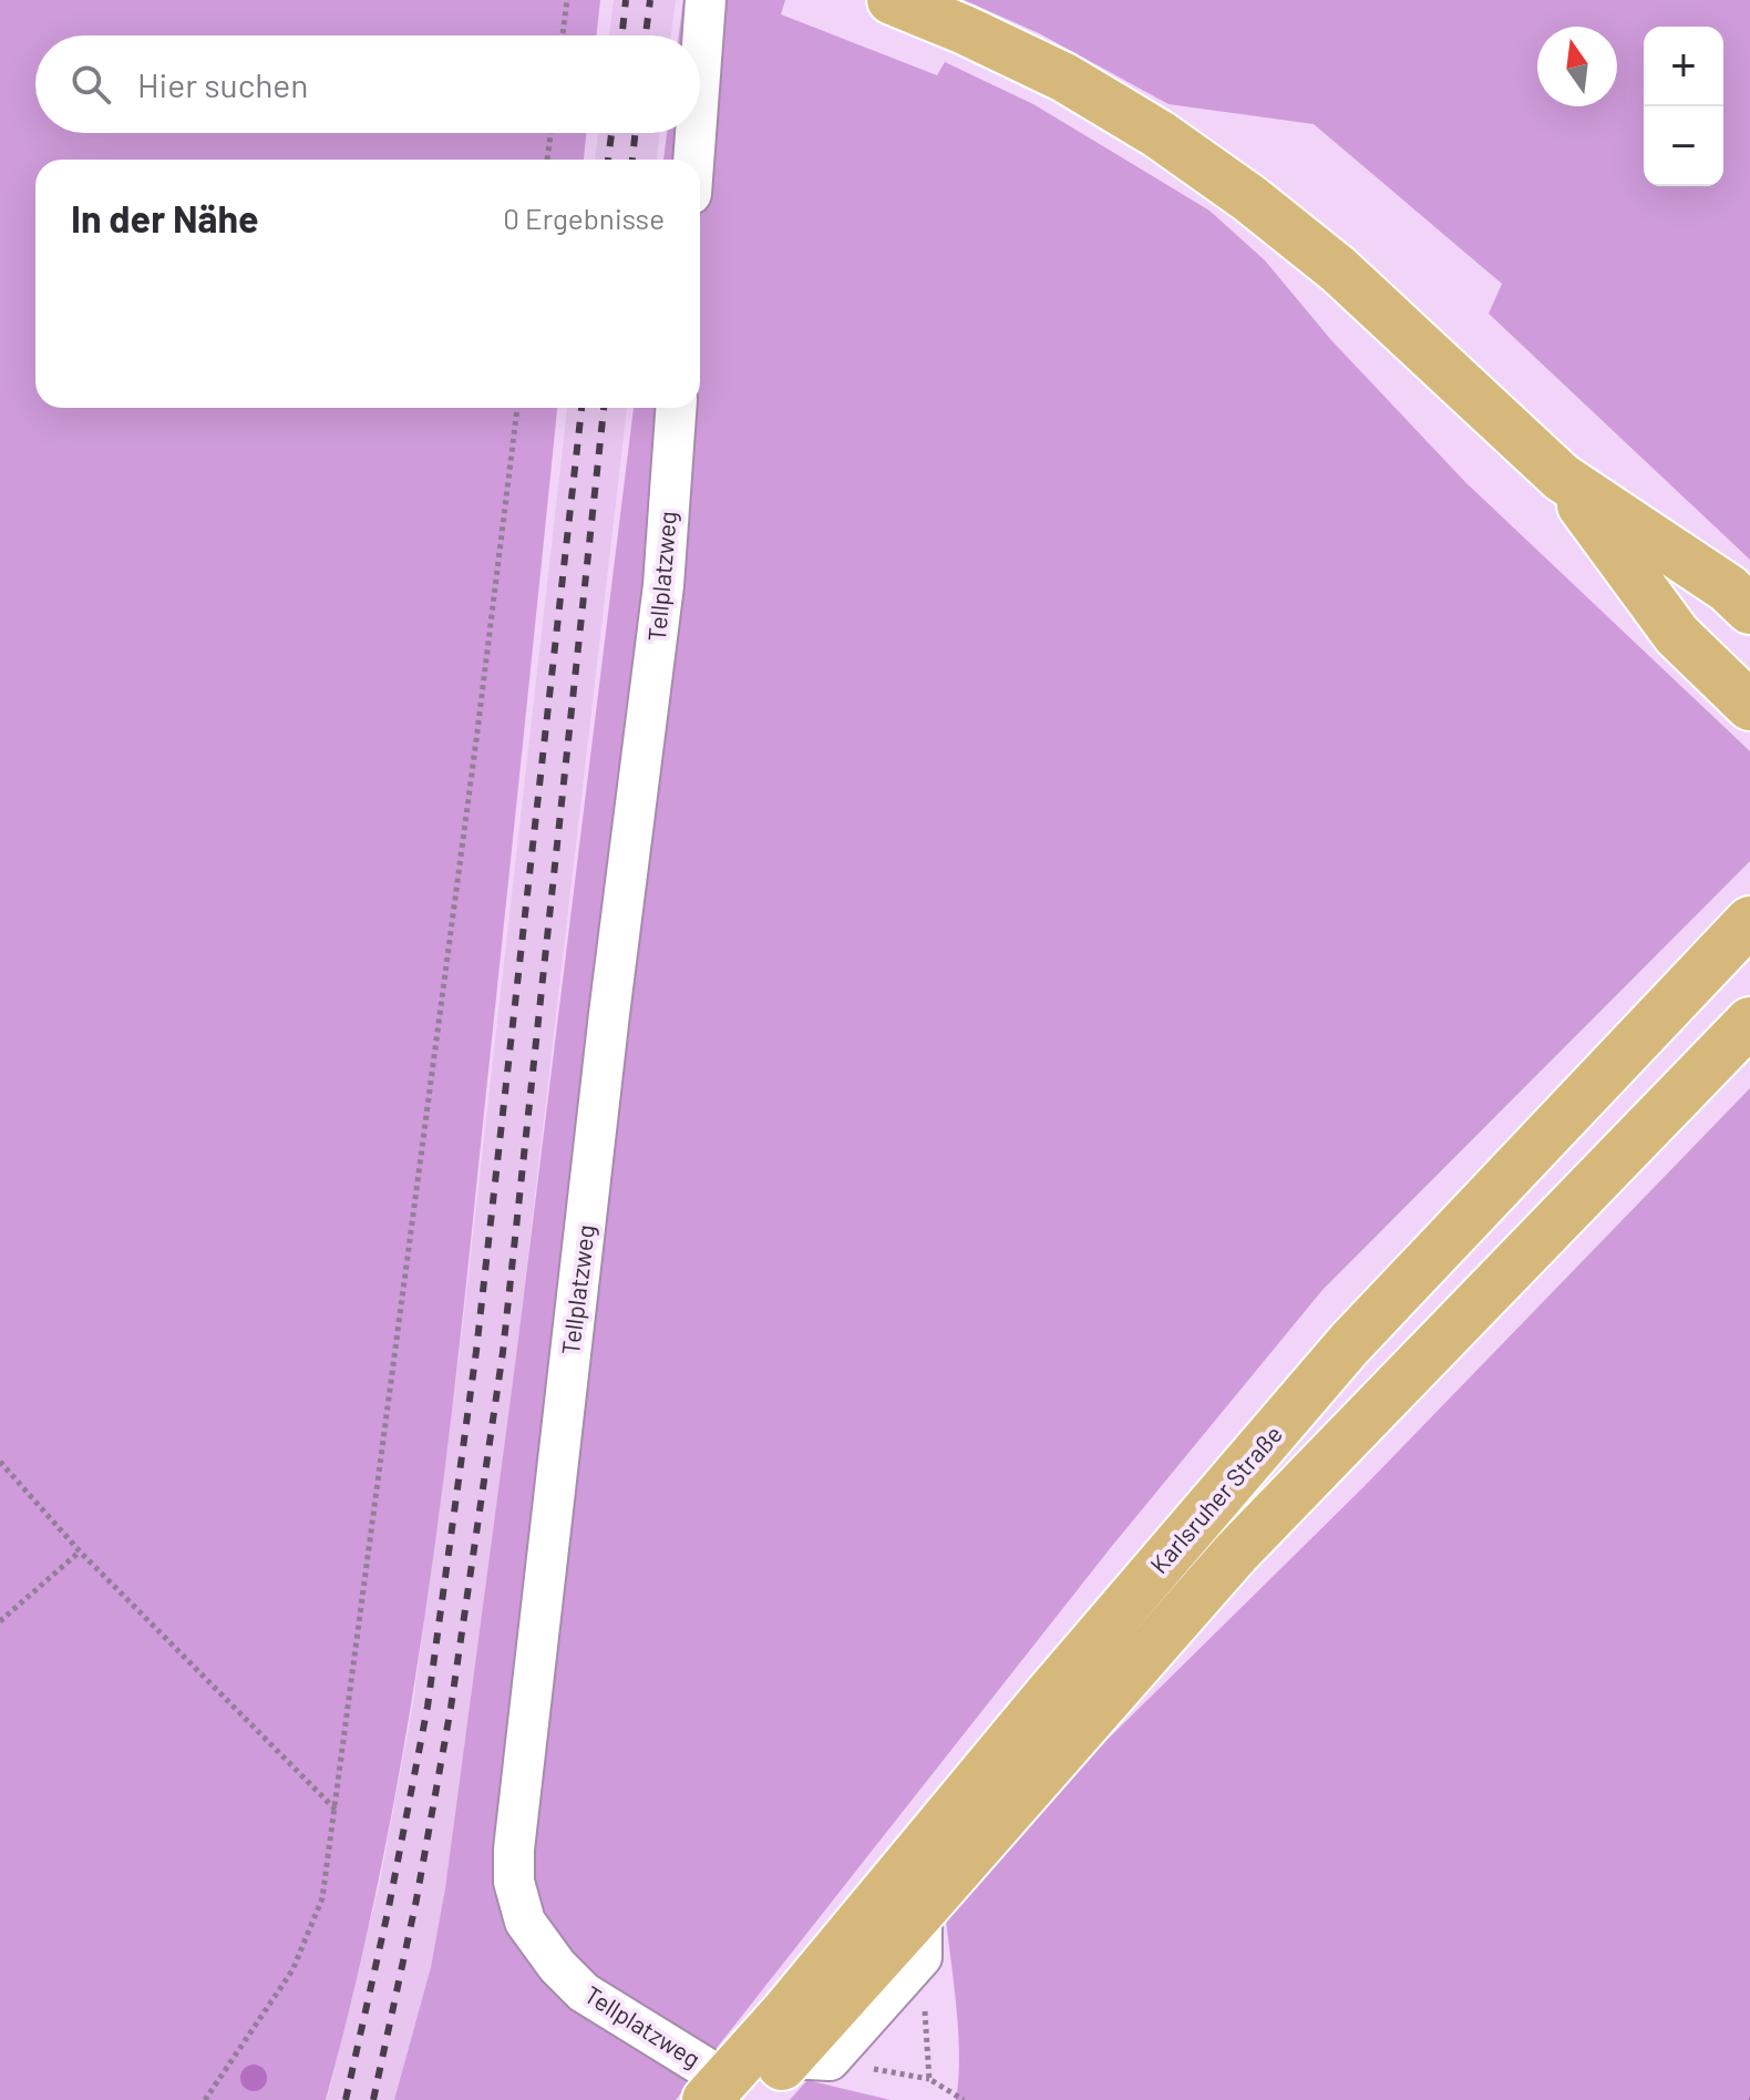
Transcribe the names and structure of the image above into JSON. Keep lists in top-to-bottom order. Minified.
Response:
{"streets":{"main road":["Karlsruher Straße"],"lane":["Tellplatzweg"]},"crossings":[["Tellplatzweg","Karlsruher Straße"]],"north":"top","page":{"map_buttons":["+","−"],"search":"Hier suchen","heading":["In der Nähe","0 Ergebnisse"]}}
